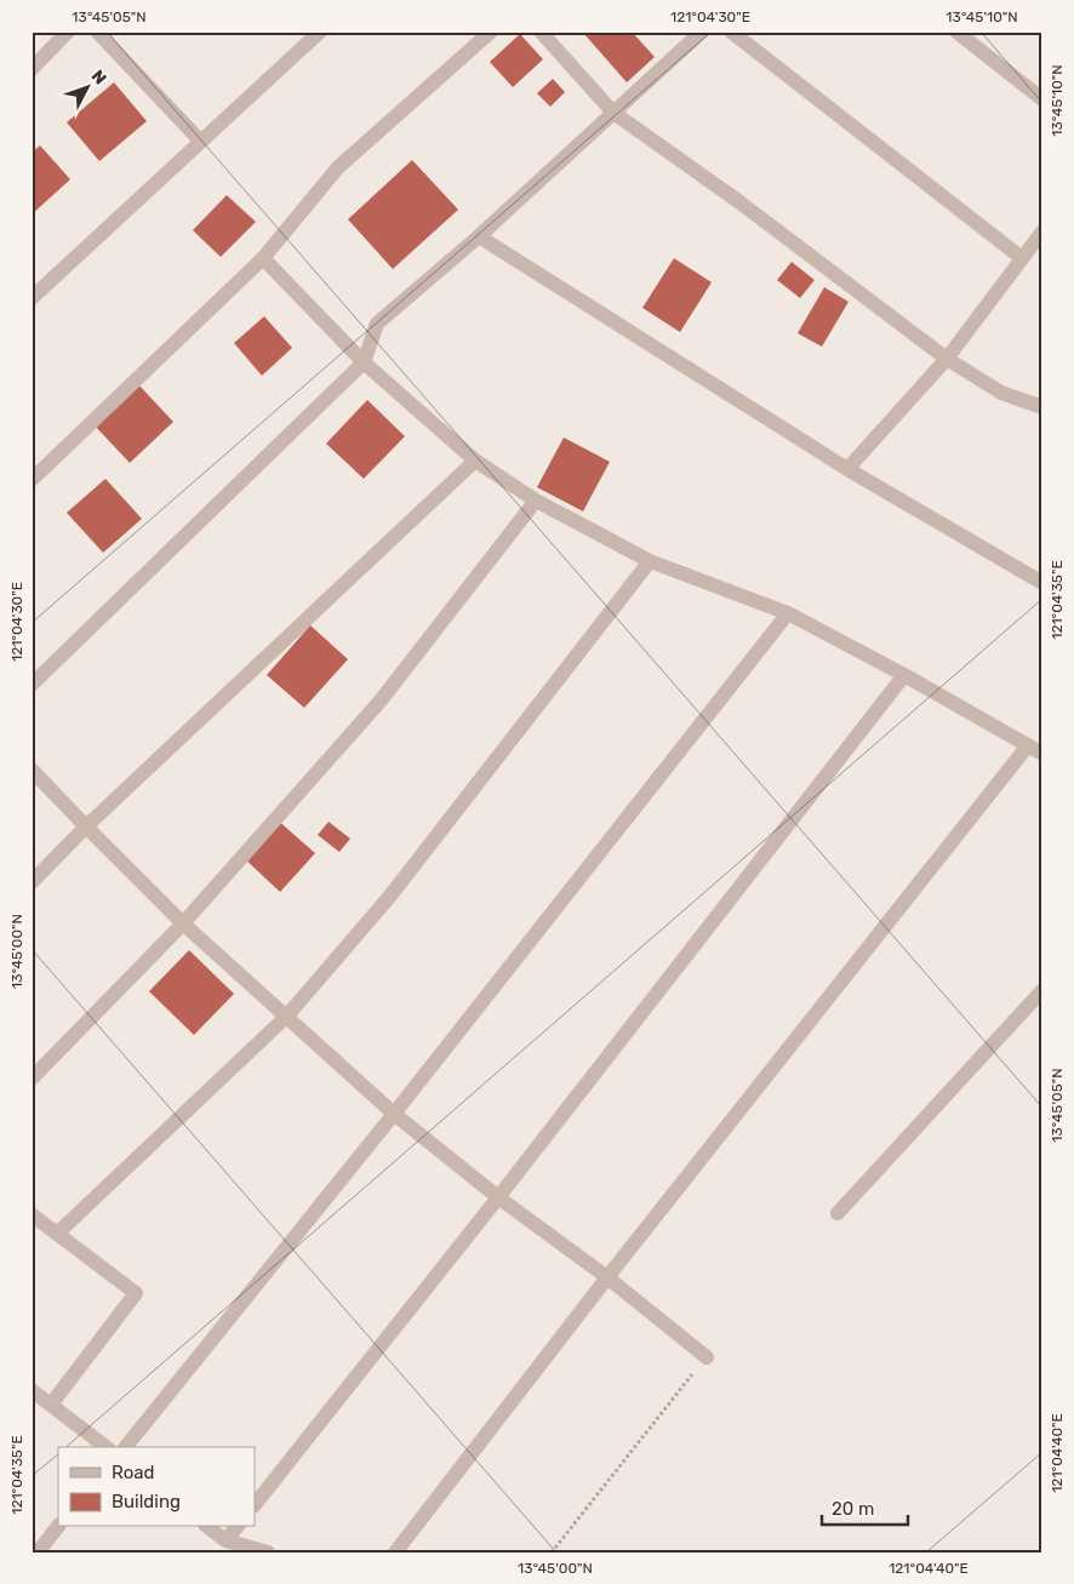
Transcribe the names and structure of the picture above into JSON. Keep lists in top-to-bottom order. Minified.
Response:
{"legend":["Road","Building"],"scale_bar":"20 m","north":"top right","coordinates":["13°45'05\"N","121°04'30\"E","13°45'10\"N","121°04'35\"E","13°45'00\"N","121°04'40\"E"]}
